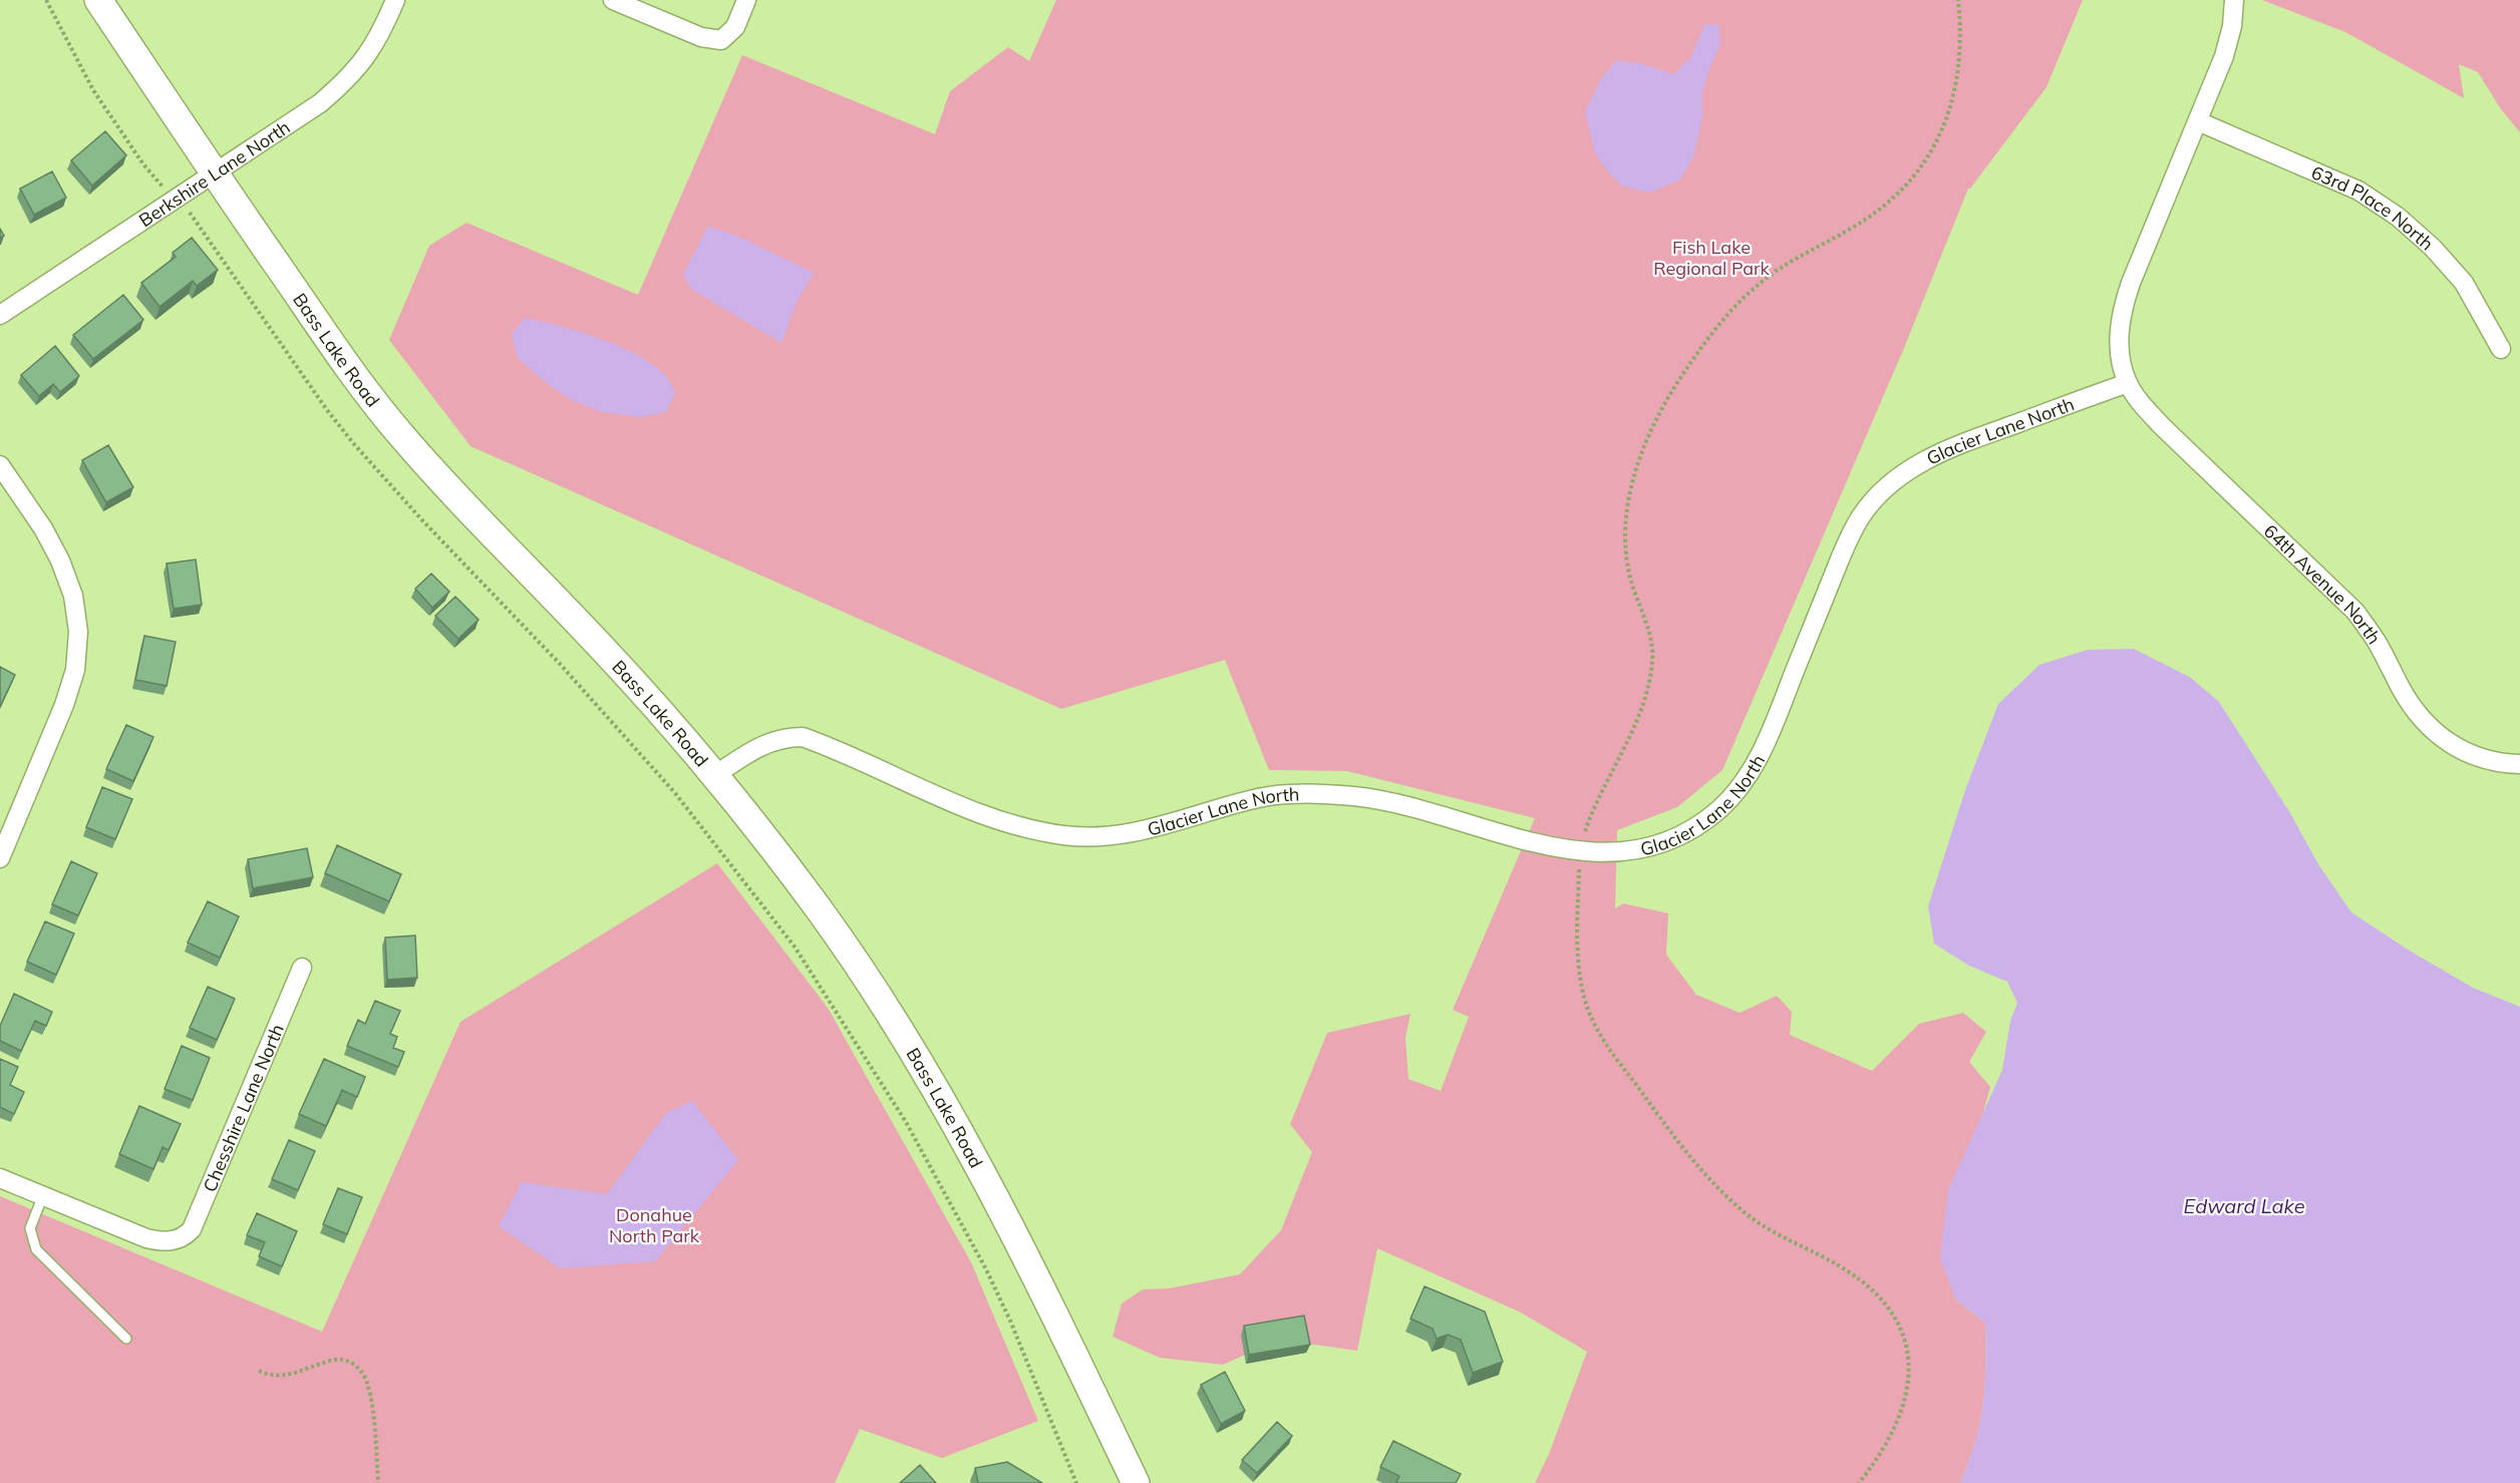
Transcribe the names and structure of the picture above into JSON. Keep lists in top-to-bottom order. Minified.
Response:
{"streets":{"main road":["Bass Lake Road"],"street":["Berkshire Lane North","63rd Place North","Glacier Lane North","64th Avenue North","Chesshire Lane North"]},"crossings":[["Berkshire Lane North","Bass Lake Road"],["Bass Lake Road","Glacier Lane North"],["Glacier Lane North","64th Avenue North"]],"water":["Edward Lake"],"parks":["Fish Lake Regional Park","Donahue North Park"]}
